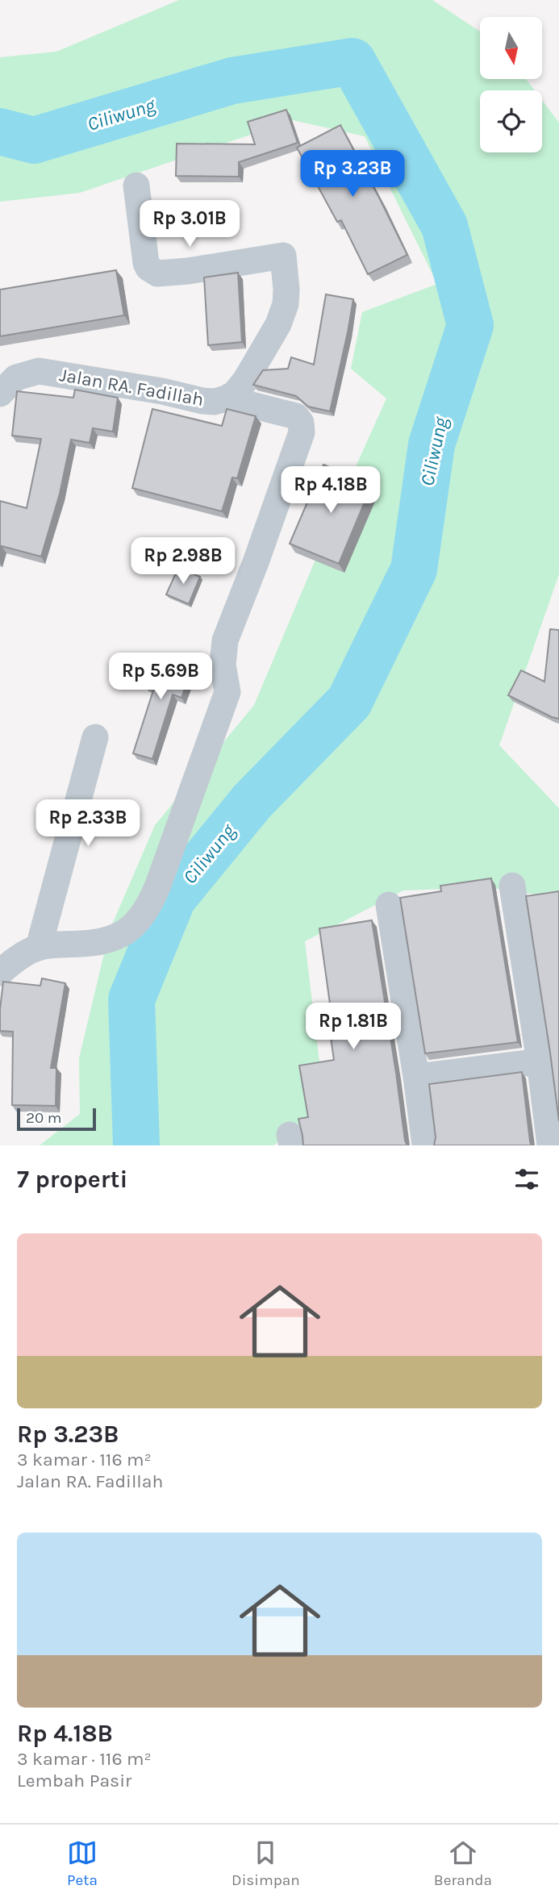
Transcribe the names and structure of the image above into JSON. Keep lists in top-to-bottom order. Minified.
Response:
{"streets":{"street":["Jalan RA. Fadillah"]},"water":["Ciliwung"],"scale_bar":"20 m","north":"bottom","page":{"price":["Rp 3.23B","Rp 3.01B","Rp 4.18B","Rp 2.98B","Rp 5.69B","Rp 2.33B","Rp 1.81B"],"scale":"20 m","heading":"7 properti","list":[{"name":"Rp 3.23B","note":"3 kamar · 116 m² · Jalan RA. Fadillah"},{"name":"Rp 4.18B","note":"3 kamar · 116 m² · Lembah Pasir"}],"tabs":["Peta","Disimpan","Beranda"]}}
